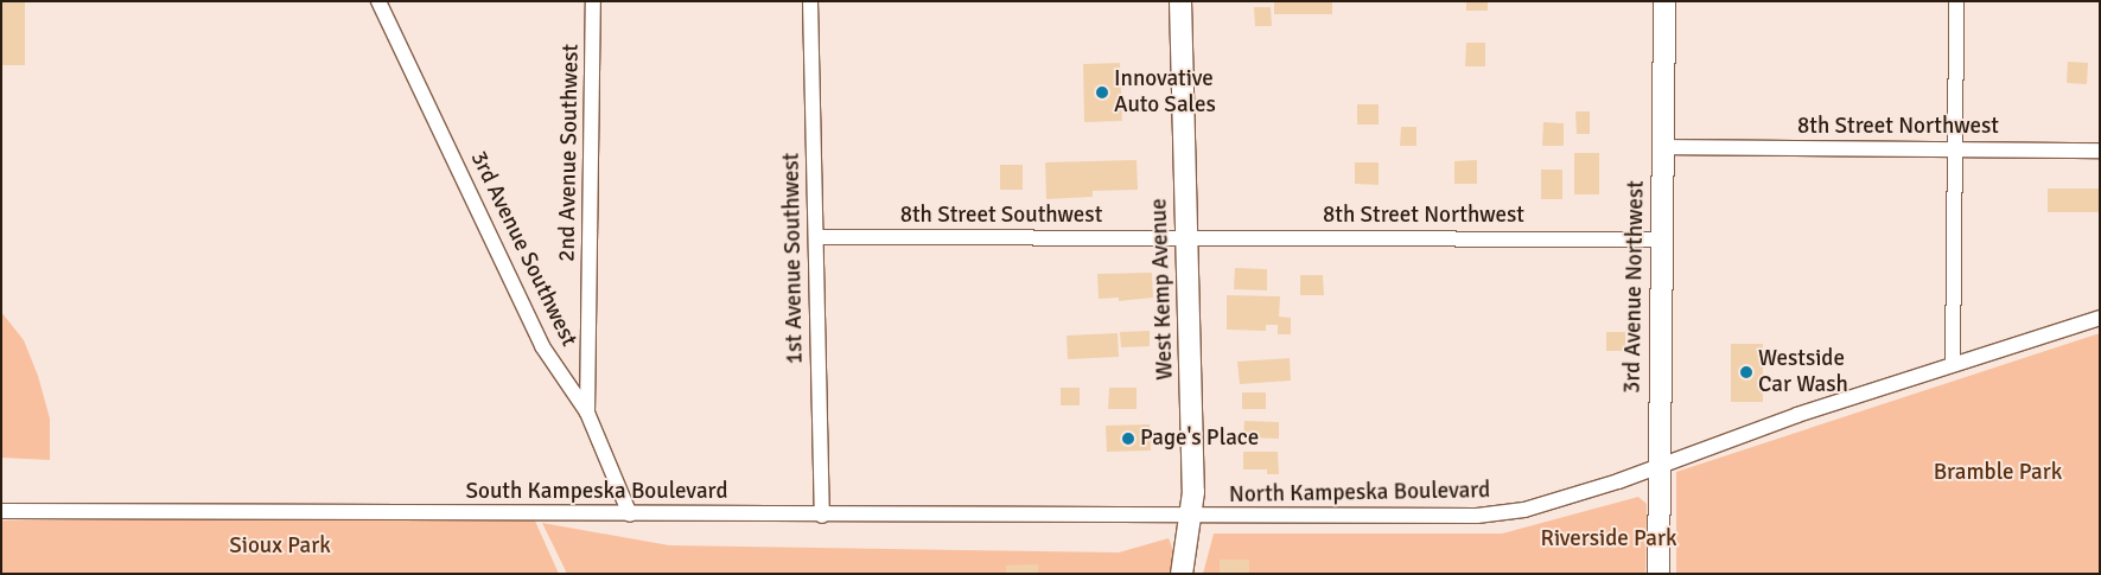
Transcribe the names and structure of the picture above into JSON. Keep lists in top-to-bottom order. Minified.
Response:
{"streets":{"main road":["3rd Avenue Northwest","West Kemp Avenue"],"street":["8th Street Northwest","2nd Avenue Southwest","8th Street Southwest","3rd Avenue Southwest","1st Avenue Southwest","South Kampeska Boulevard","North Kampeska Boulevard"]},"crossings":[["8th Street Northwest","8th Street Southwest"],["8th Street Northwest","3rd Avenue Northwest"],["8th Street Northwest","West Kemp Avenue"],["2nd Avenue Southwest","3rd Avenue Southwest"],["8th Street Southwest","1st Avenue Southwest"],["8th Street Southwest","West Kemp Avenue"],["3rd Avenue Southwest","South Kampeska Boulevard"],["1st Avenue Southwest","South Kampeska Boulevard"],["3rd Avenue Northwest","North Kampeska Boulevard"],["West Kemp Avenue","South Kampeska Boulevard"],["West Kemp Avenue","North Kampeska Boulevard"],["South Kampeska Boulevard","North Kampeska Boulevard"]],"parks":["Bramble Park","Riverside Park","Sioux Park"],"places":["Innovative Auto Sales","Westside Car Wash","Page's Place"]}
